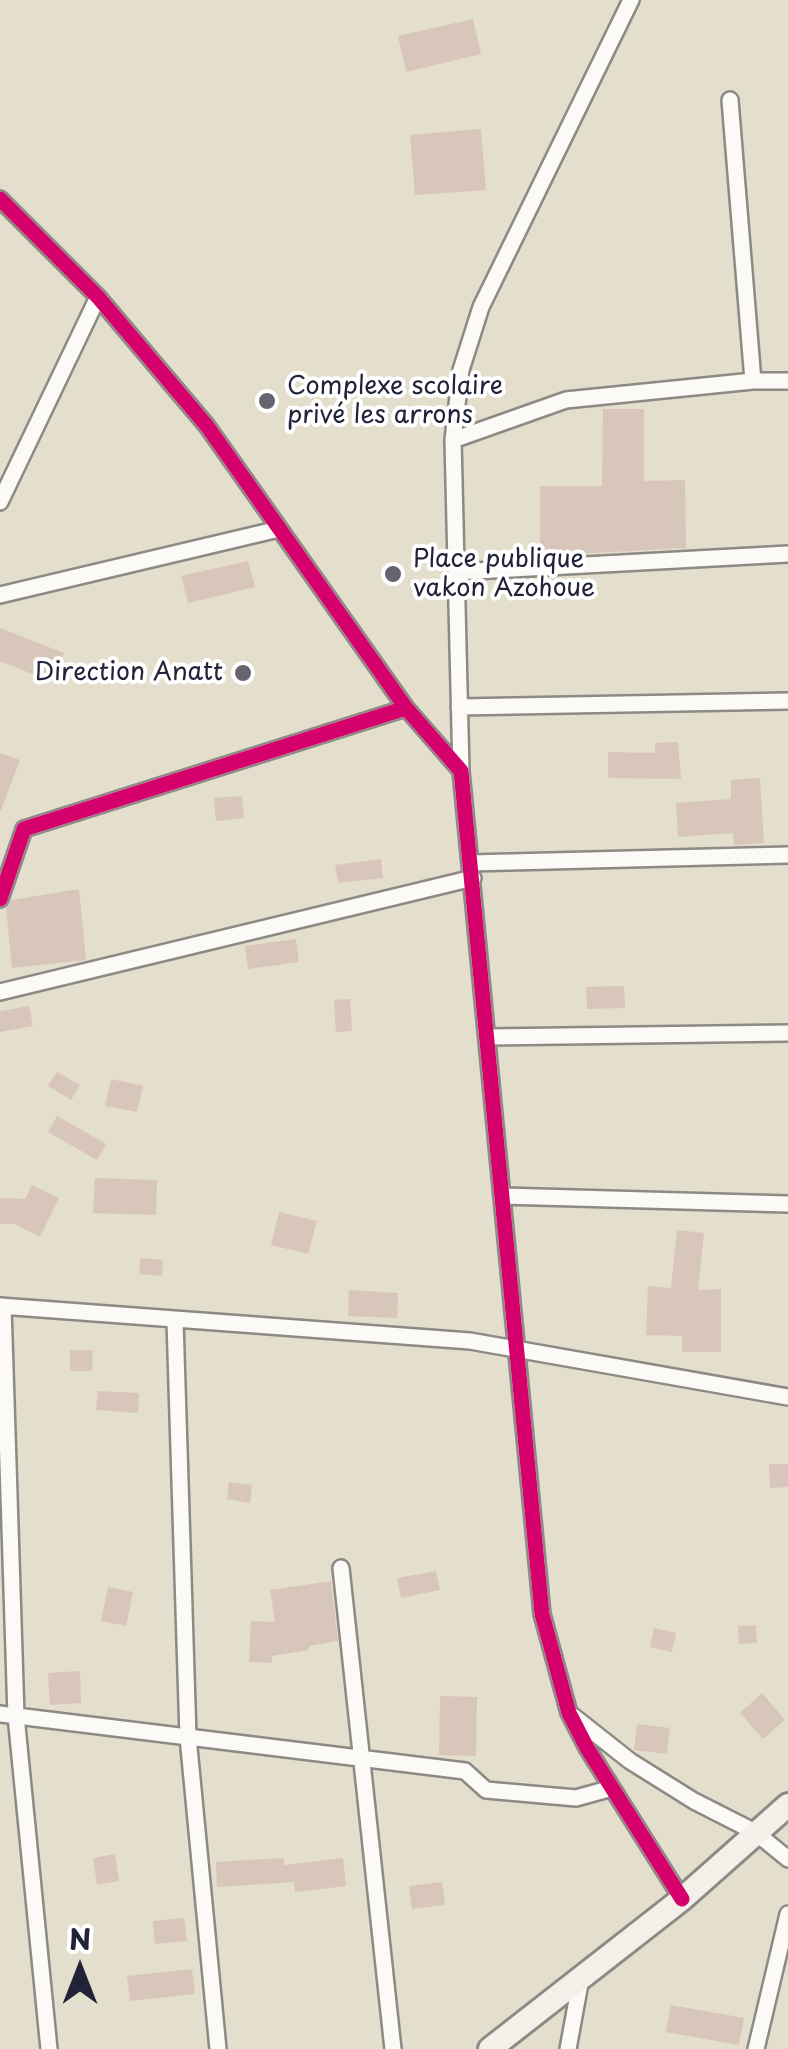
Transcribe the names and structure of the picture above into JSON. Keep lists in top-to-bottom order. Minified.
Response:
{"places":["Complexe scolaire privé les arrons","Place publique vakon Azohoue","Direction Anatt"],"north":"top"}
